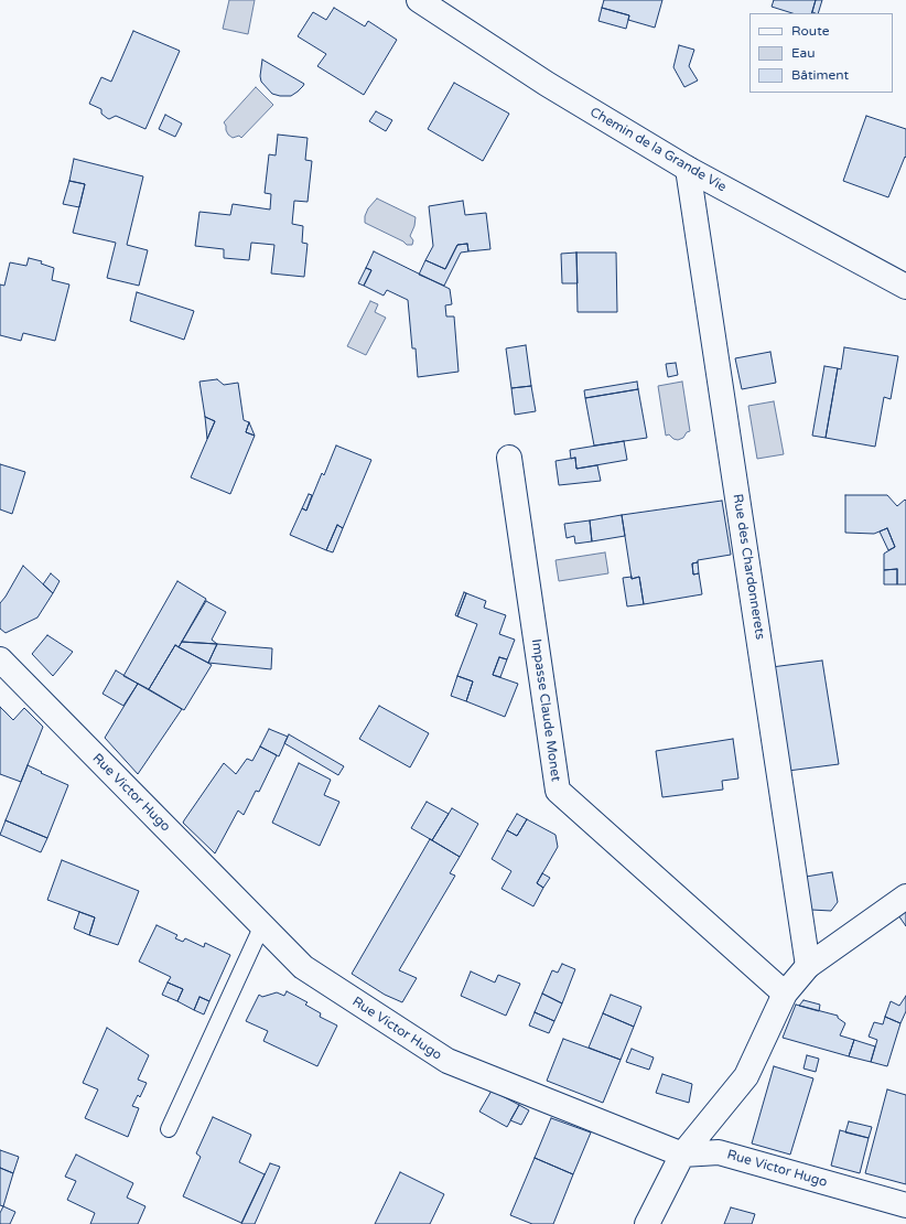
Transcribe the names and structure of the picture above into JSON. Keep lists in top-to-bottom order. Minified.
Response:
{"streets":{"street":["Chemin de la Grande Vie","Rue des Chardonnerets","Impasse Claude Monet","Rue Victor Hugo"]},"crossings":[["Chemin de la Grande Vie","Rue des Chardonnerets"]],"legend":["Route","Eau","Bâtiment"]}
